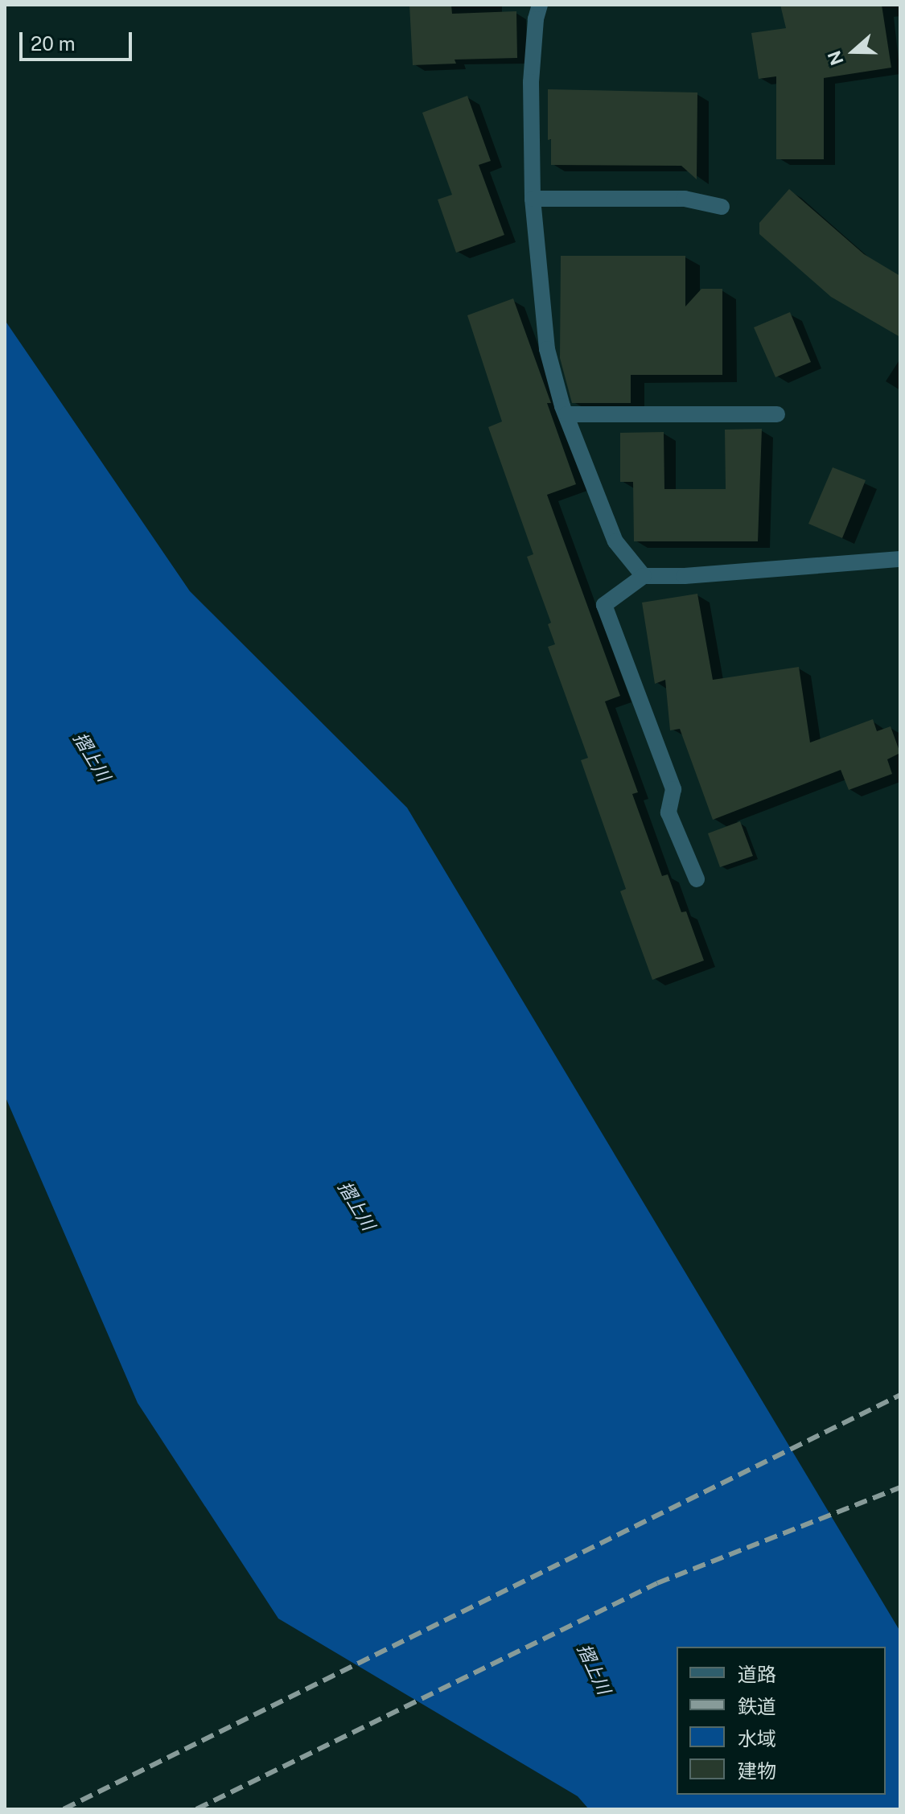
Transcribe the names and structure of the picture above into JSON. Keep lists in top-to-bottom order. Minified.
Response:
{"water":["摺上川"],"legend":["道路","鉄道","水域","建物"],"scale_bar":"20 m","north":"left"}
